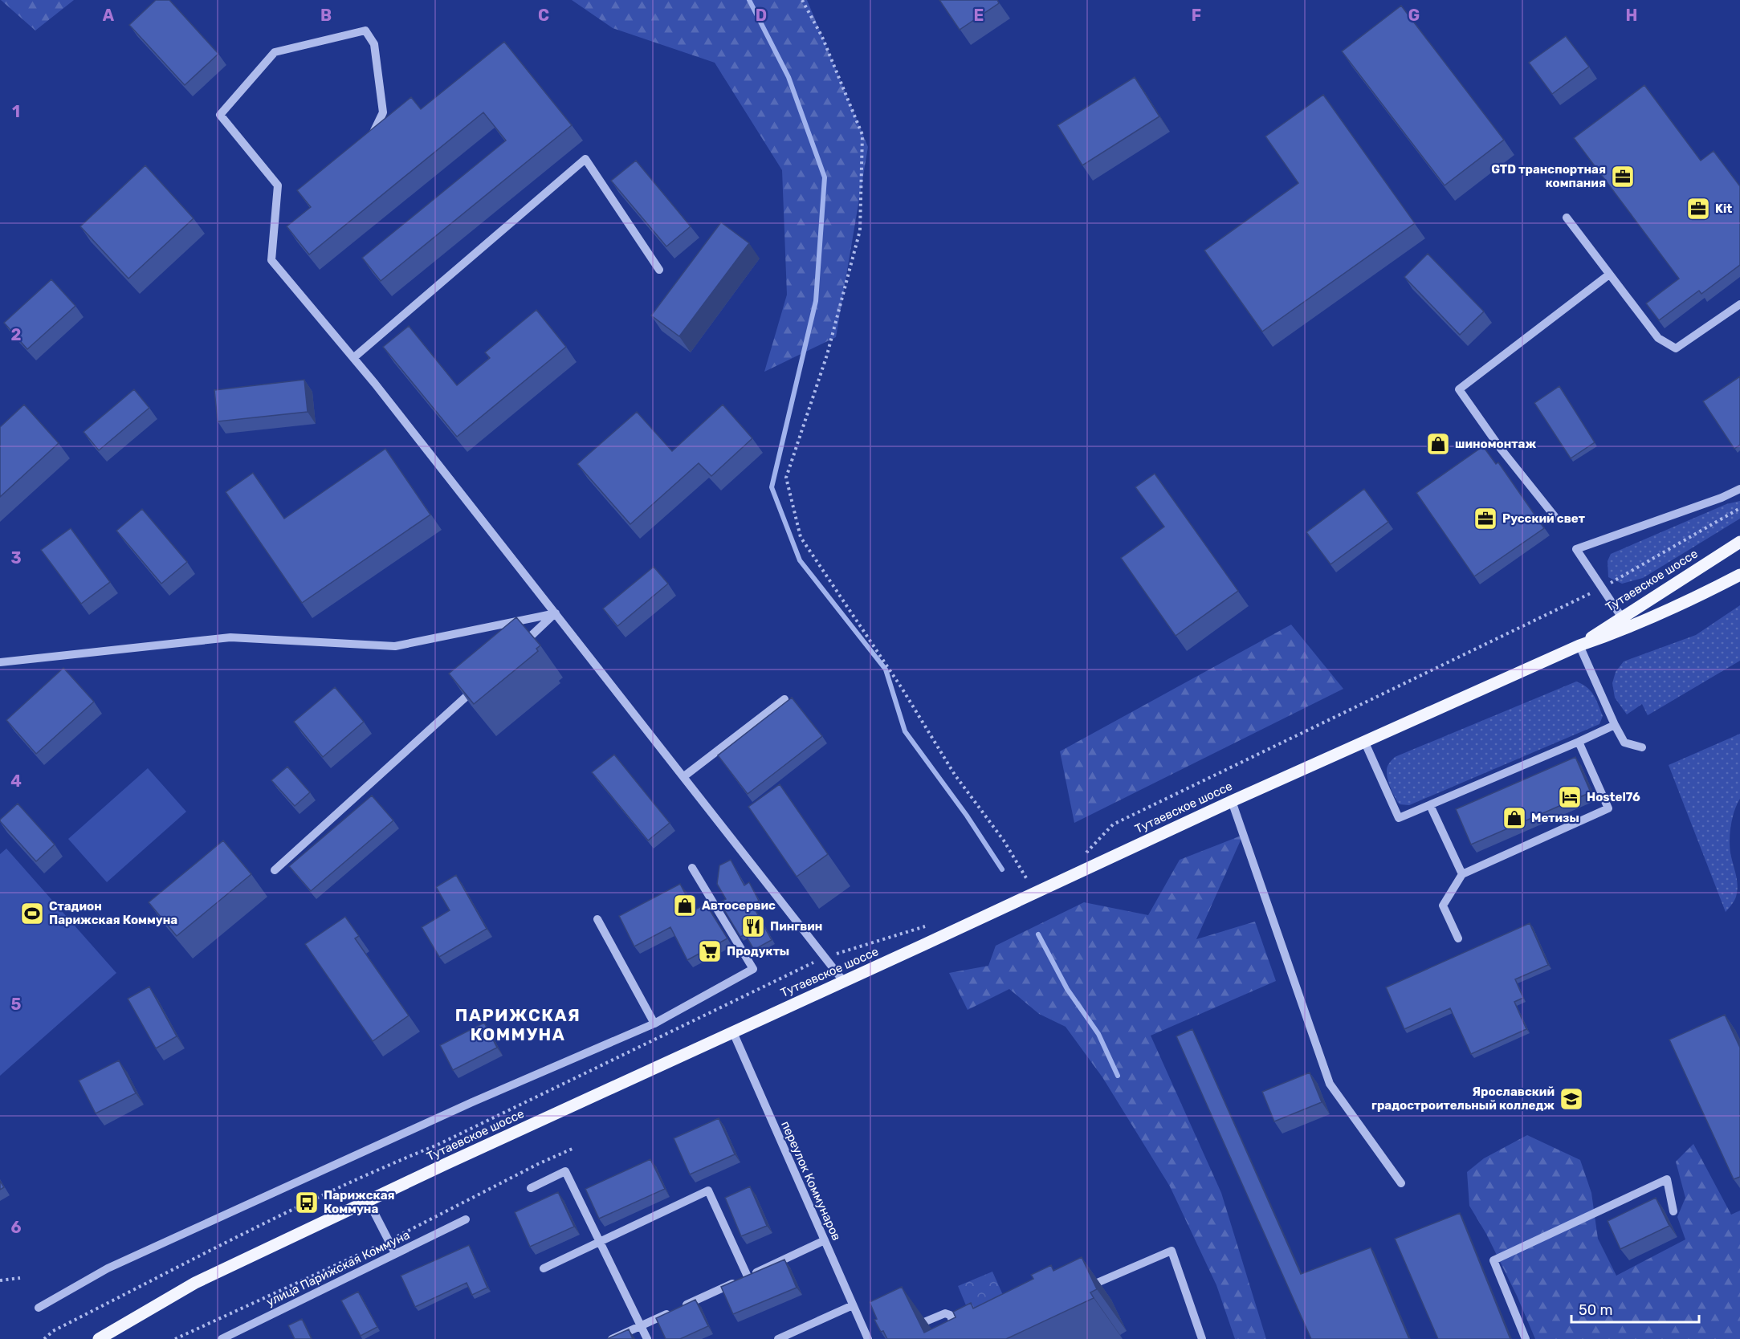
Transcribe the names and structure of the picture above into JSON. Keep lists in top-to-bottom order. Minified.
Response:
{"streets":{"main road":["Тутаевское шоссе"],"street":["переулок Коммунаров","улица Парижская Коммуна"]},"crossings":[["Тутаевское шоссе","переулок Коммунаров"]],"districts":["ПАРИЖСКАЯ КОММУНА"],"places":{"office":["GTD транспортная компания","Kit","Русский свет"],"shop":["шиномонтаж","Метизы","Автосервис"],"hotel":["Hostel76"],"sports":["Стадион Парижская Коммуна"],"restaurant":["Пингвин"],"supermarket":["Продукты"],"school or university":["Ярославский градостроительный колледж"],"bus stop":["Парижская Коммуна"]},"scale_bar":"50 m","grid":{"columns":["A","B","C","D","E","F","G","H"],"rows":["1","2","3","4","5","6"]}}
